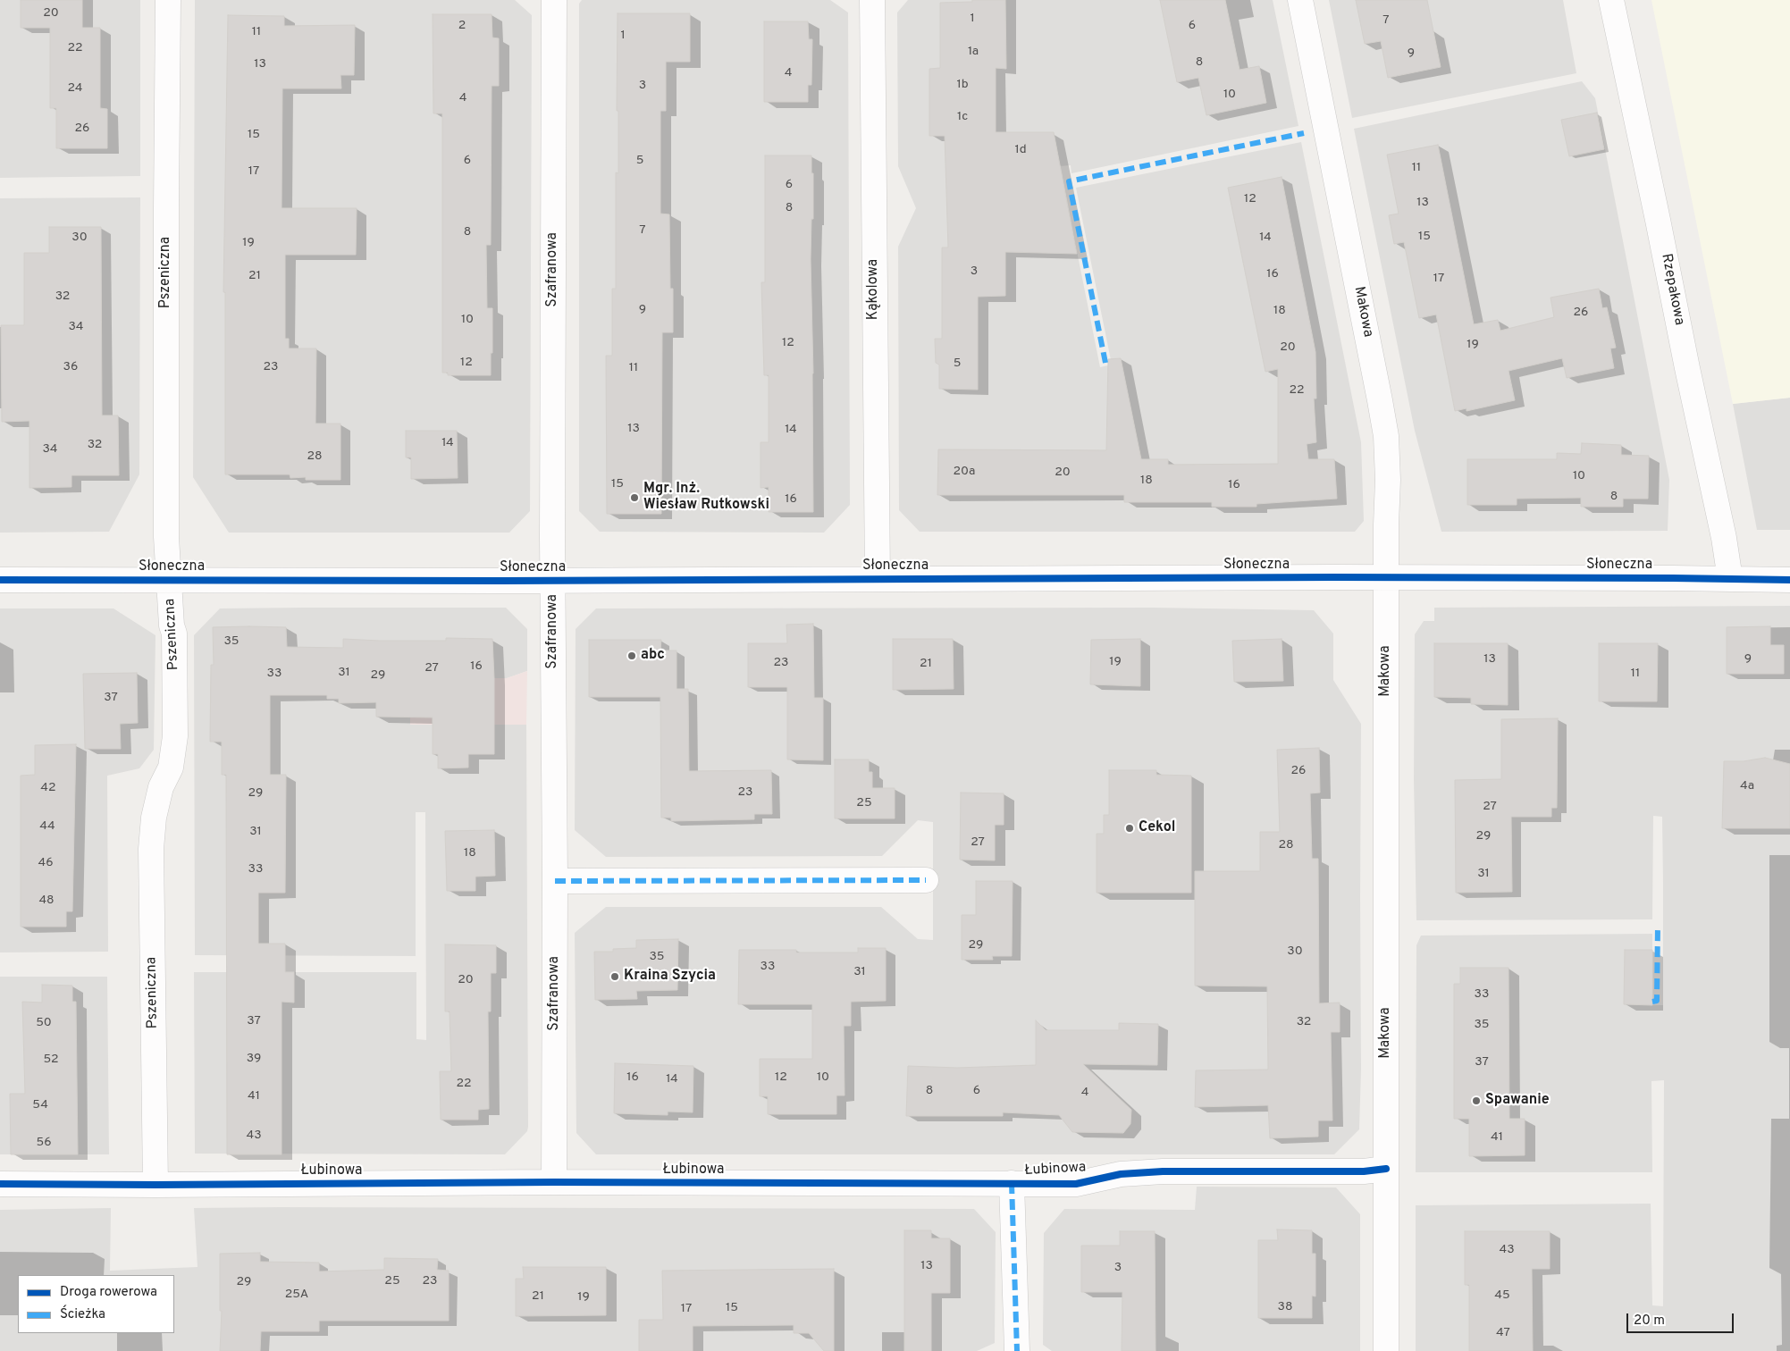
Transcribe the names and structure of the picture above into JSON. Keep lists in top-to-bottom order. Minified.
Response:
{"streets":{"street":["Szafranowa","Pszeniczna","Kąkolowa","Rzepakowa","Makowa","Słoneczna","Łubinowa"]},"crossings":[["Szafranowa","Słoneczna"],["Szafranowa","Łubinowa"],["Pszeniczna","Słoneczna"],["Pszeniczna","Łubinowa"],["Kąkolowa","Słoneczna"],["Rzepakowa","Słoneczna"],["Makowa","Słoneczna"],["Makowa","Łubinowa"]],"places":["Mgr. Inż. Wiesław Rutkowski","abc","Cekol","Kraina Szycia","Spawanie"],"house_numbers":["20","1","7","2","6","11","1","22","1a","9","8","13","4","1b","3","24","10","4","1c","26","15","1d","6","5","11","17","6","12","13","8","7","8","15","30","14","19","3","16","21","17","32","9","18","26","10","34","12","19","20","12","5","36","23","11","22","13","14","14","32","34","28","20a","20","10","18","15","16","8","16","35","13","9","19","23","21","16","27","31","33","11","29","37","26","4a","42","23","29","25","27","44","31","29","27","28","18","46","33","31","48","29","30","35","33","31","20","33","37","32","50","35","39","52","37","16","12","10","14","22","8","6","4","41","54","43","41","56","43","13","3","25","23","29","25A","45","21","19","38","15","17","47"],"legend":["Droga rowerowa","Ścieżka"],"scale_bar":"20 m"}
